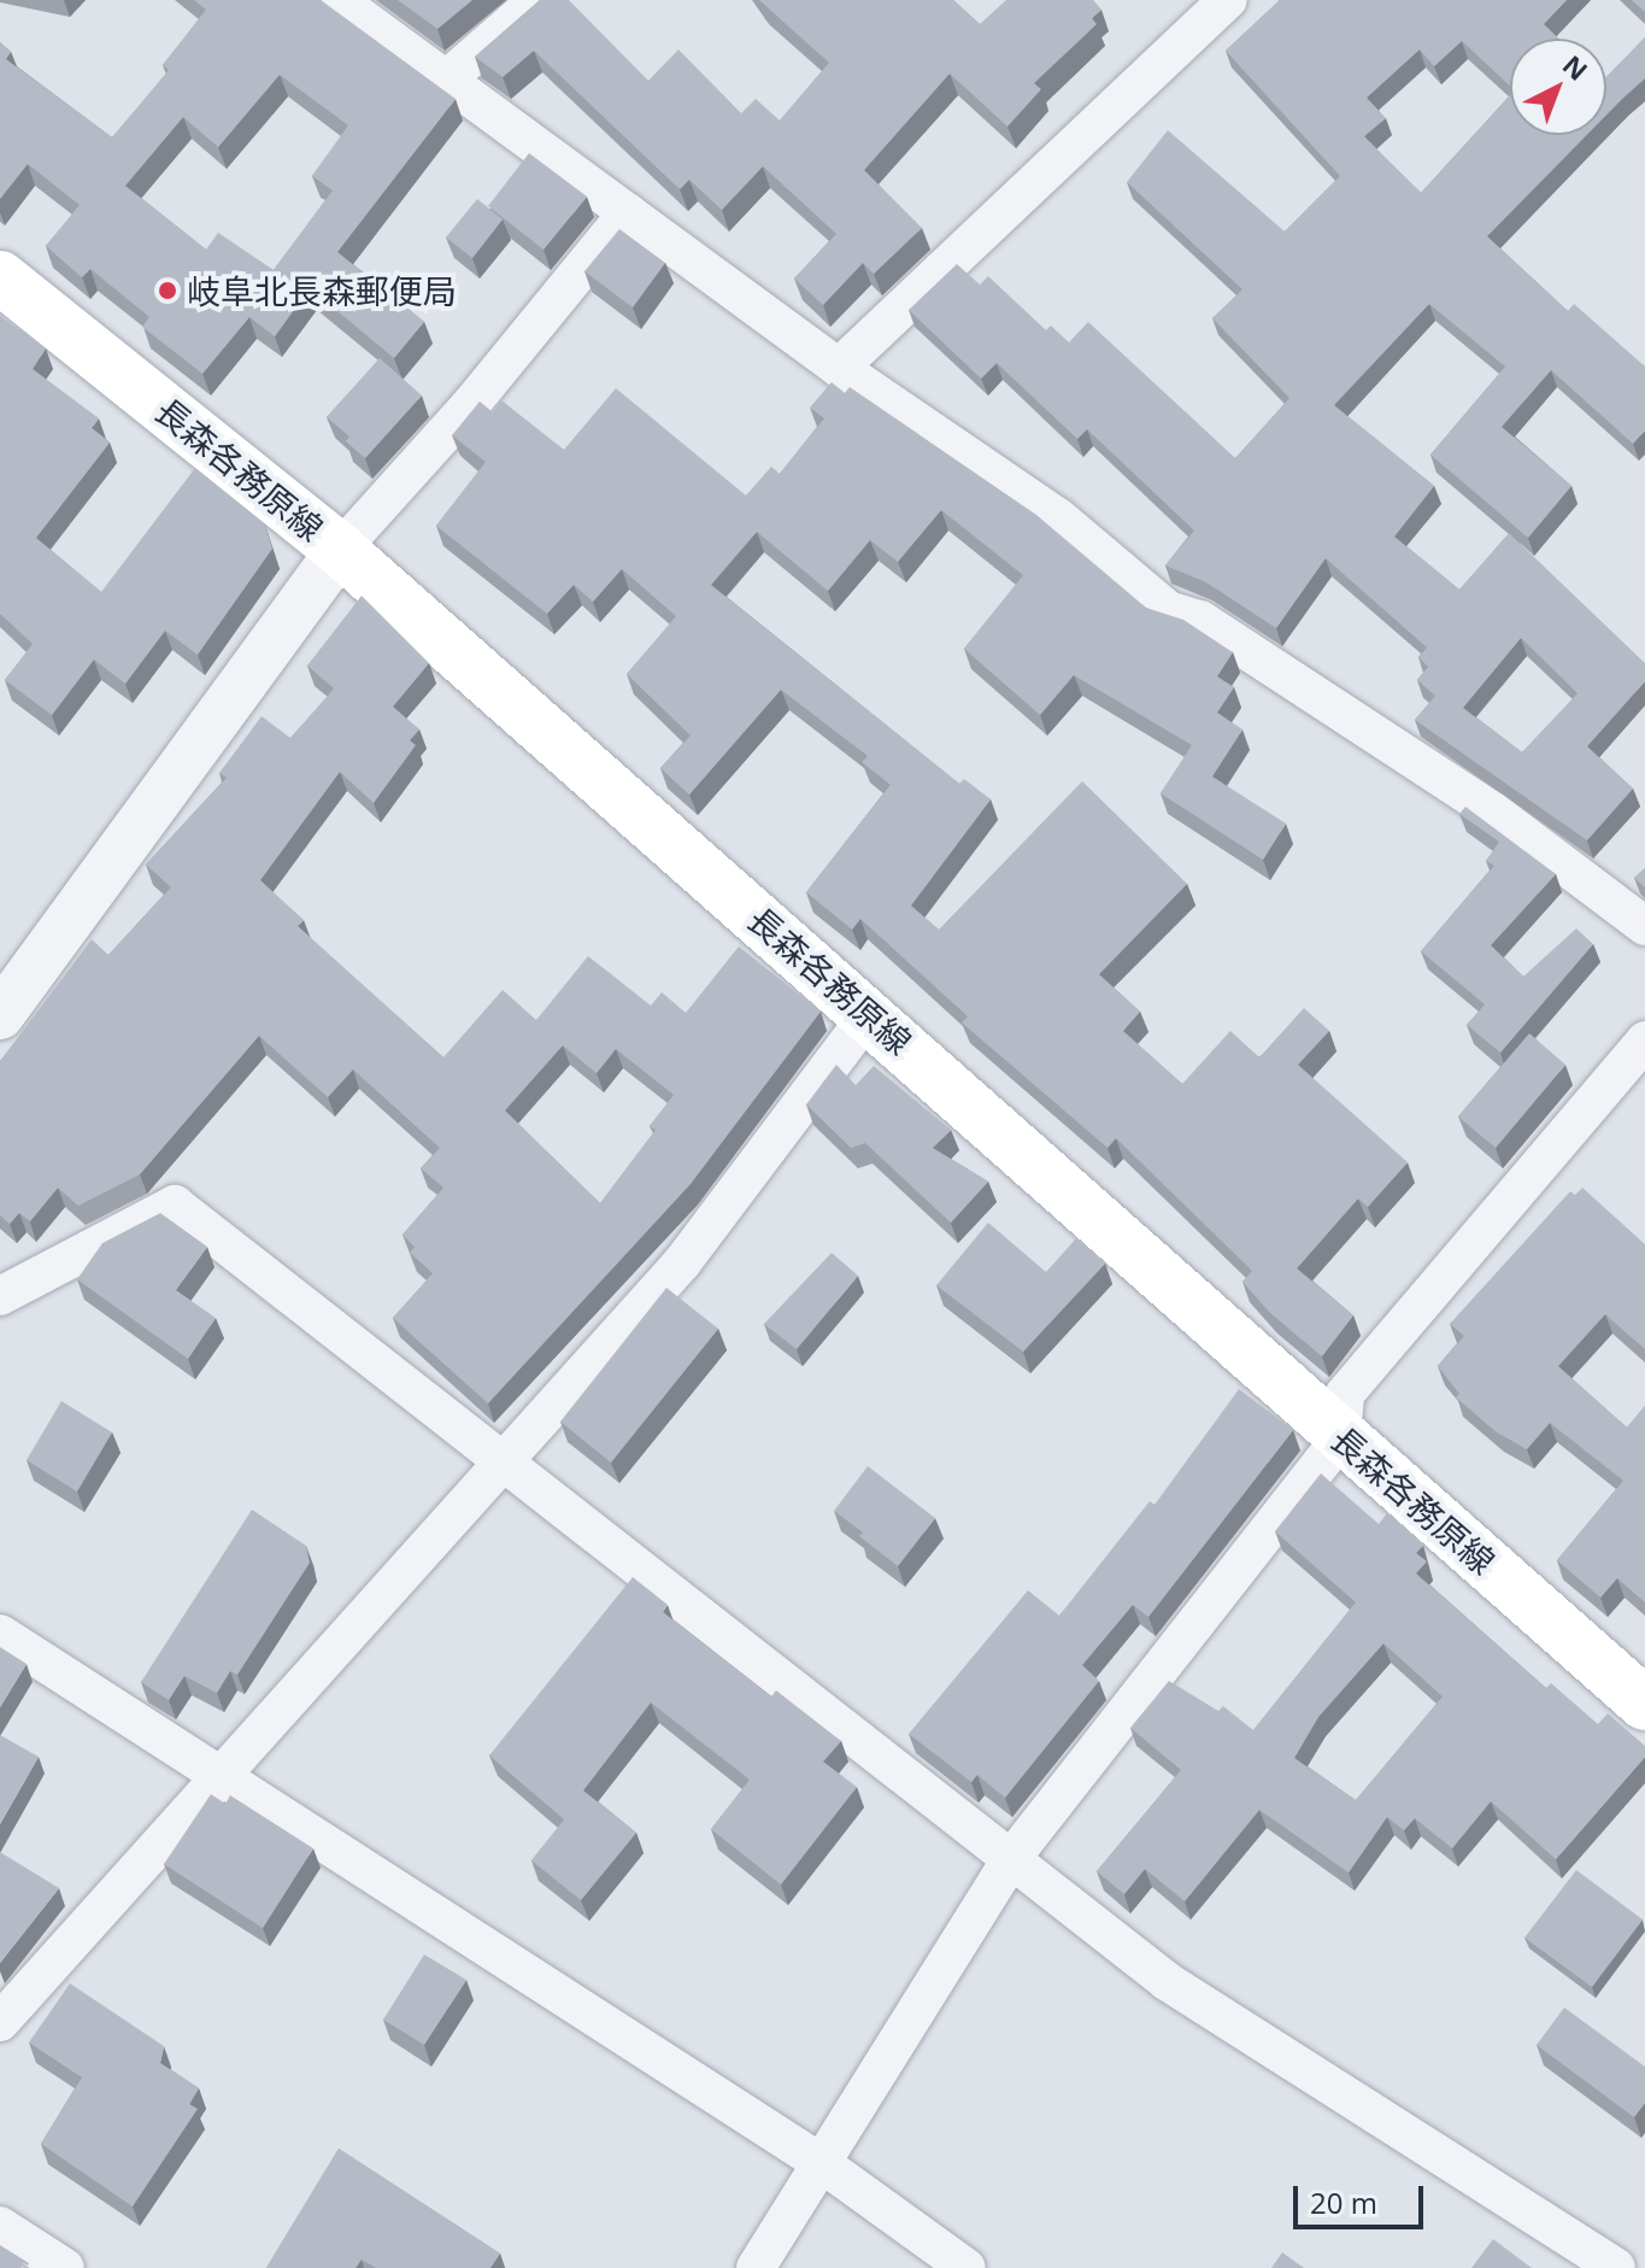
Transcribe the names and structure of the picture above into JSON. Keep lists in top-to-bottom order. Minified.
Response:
{"streets":{"main road":["長森各務原線"]},"places":["岐阜北長森郵便局"],"scale_bar":"20 m","north":"top right"}
